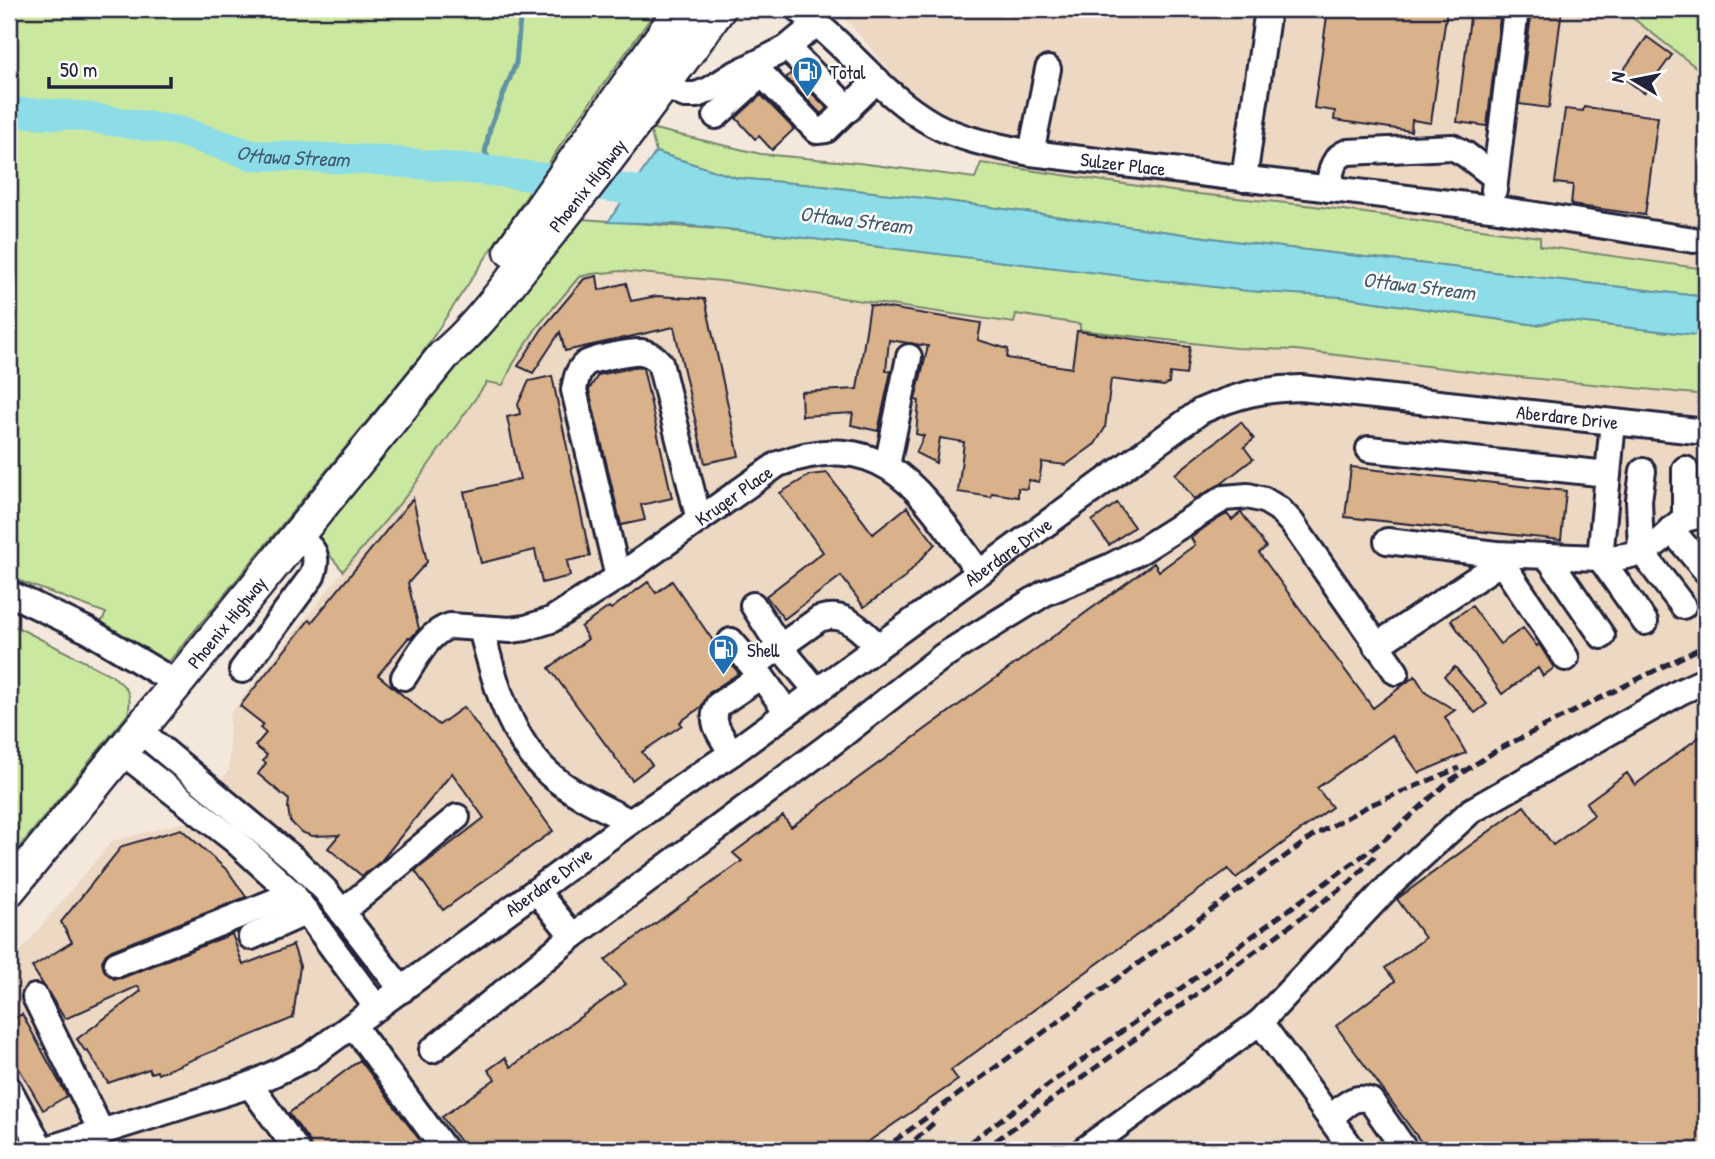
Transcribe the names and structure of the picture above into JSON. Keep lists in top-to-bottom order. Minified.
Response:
{"streets":{"main road":["Phoenix Highway"],"street":["Sulzer Place","Aberdare Drive","Kruger Place"]},"crossings":[["Aberdare Drive","Kruger Place"]],"water":["Ottawa Stream"],"places":{"fuel station":["Total","Shell"]},"scale_bar":"50 m","north":"left"}
